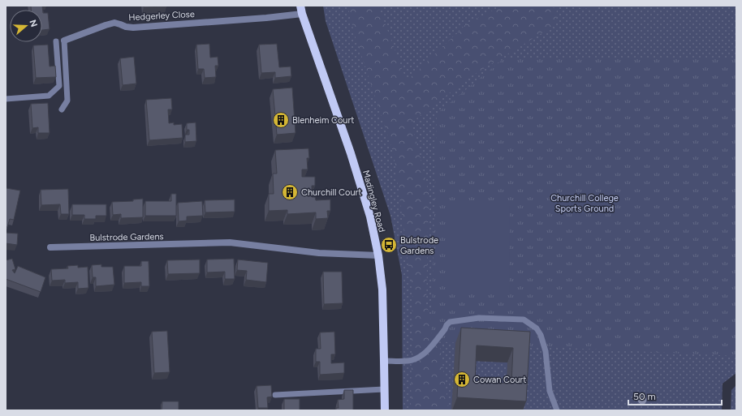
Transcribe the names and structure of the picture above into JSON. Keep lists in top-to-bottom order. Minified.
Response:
{"streets":{"main road":["Madingley Road"],"street":["Hedgerley Close","Bulstrode Gardens"]},"crossings":[["Hedgerley Close","Madingley Road"],["Madingley Road","Bulstrode Gardens"]],"parks":["Churchill College Sports Ground"],"places":{"building":["Blenheim Court","Churchill Court","Cowan Court"],"bus stop":["Bulstrode Gardens"]},"scale_bar":"50 m","north":"right"}
